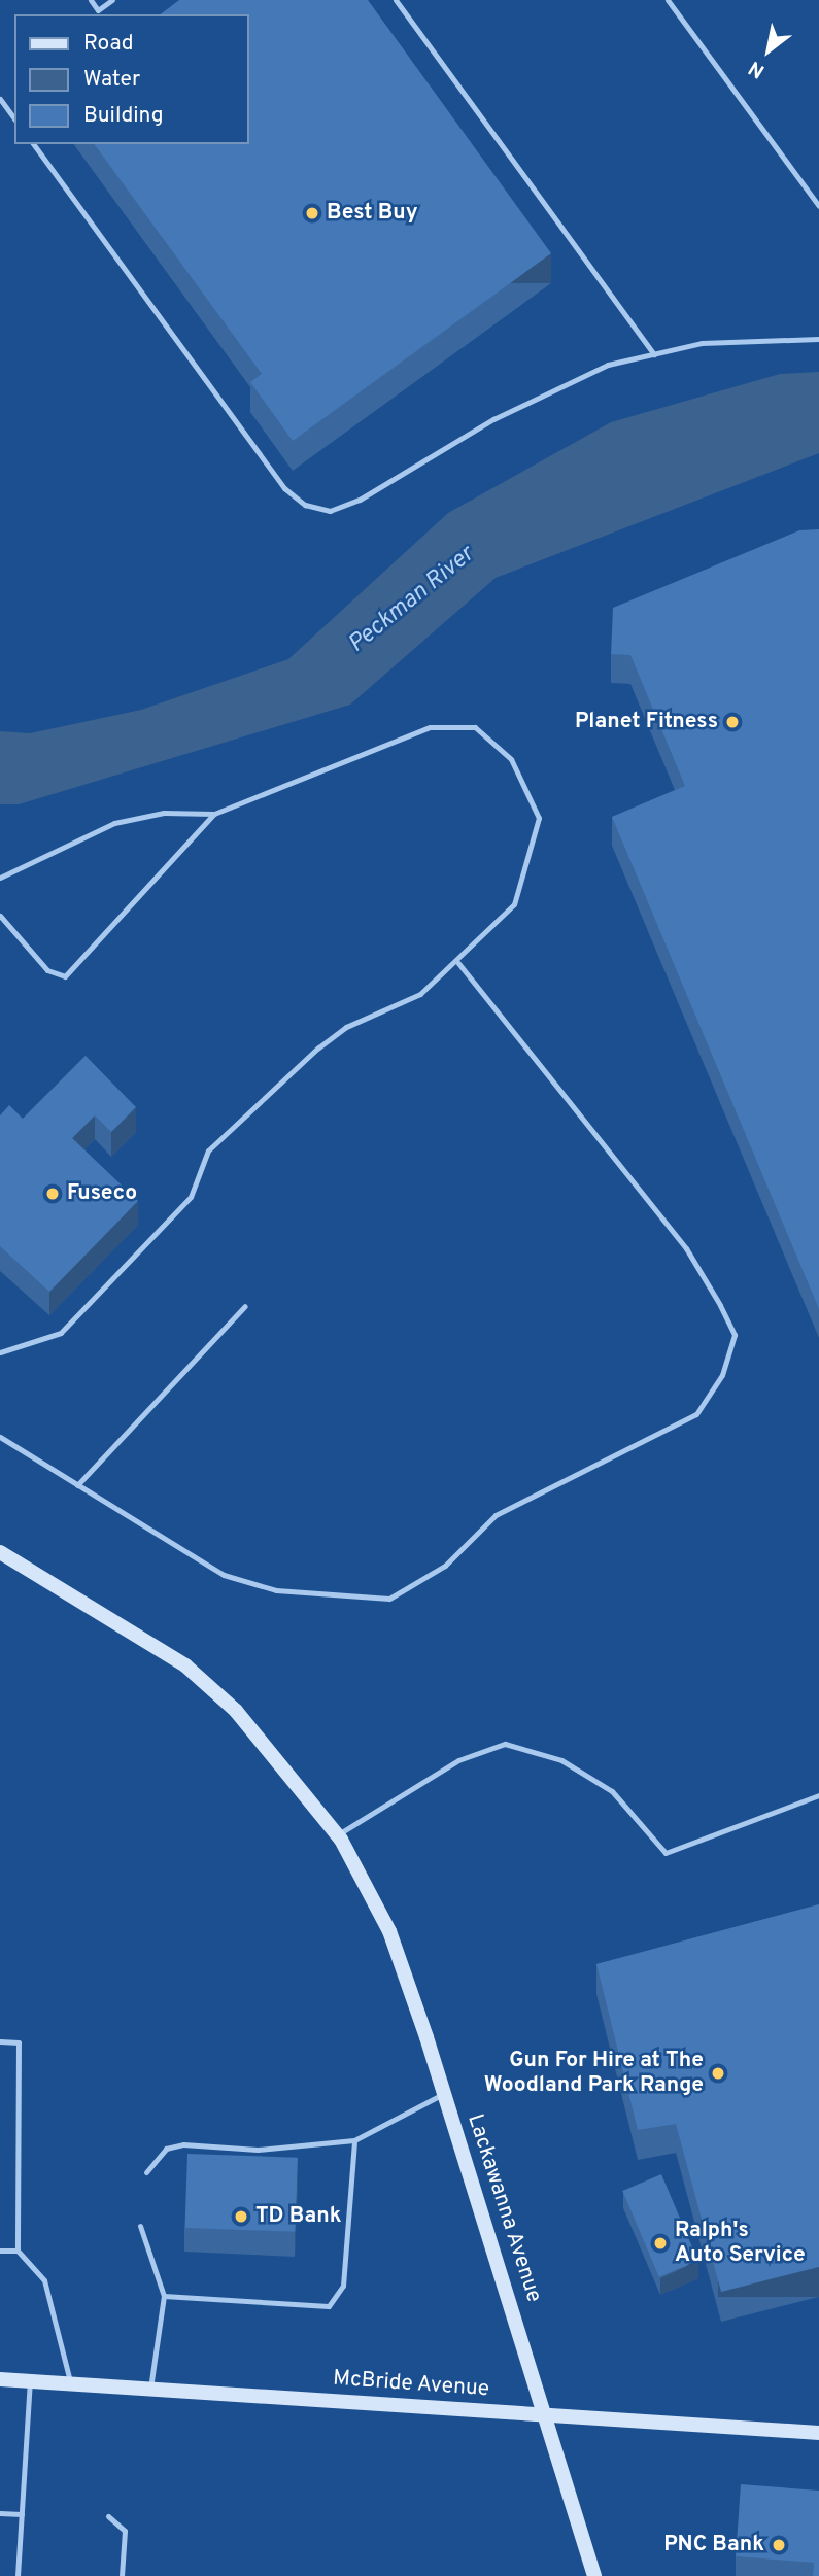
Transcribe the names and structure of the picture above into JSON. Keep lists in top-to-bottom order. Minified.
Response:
{"streets":{"street":["Lackawanna Avenue","McBride Avenue"]},"crossings":[["Lackawanna Avenue","McBride Avenue"]],"water":["Peckman River"],"places":["Best Buy","Planet Fitness","Fuseco","Gun For Hire at The Woodland Park Range","TD Bank","Ralph's Auto Service","PNC Bank"],"legend":["Road","Water","Building"],"north":"bottom left"}
